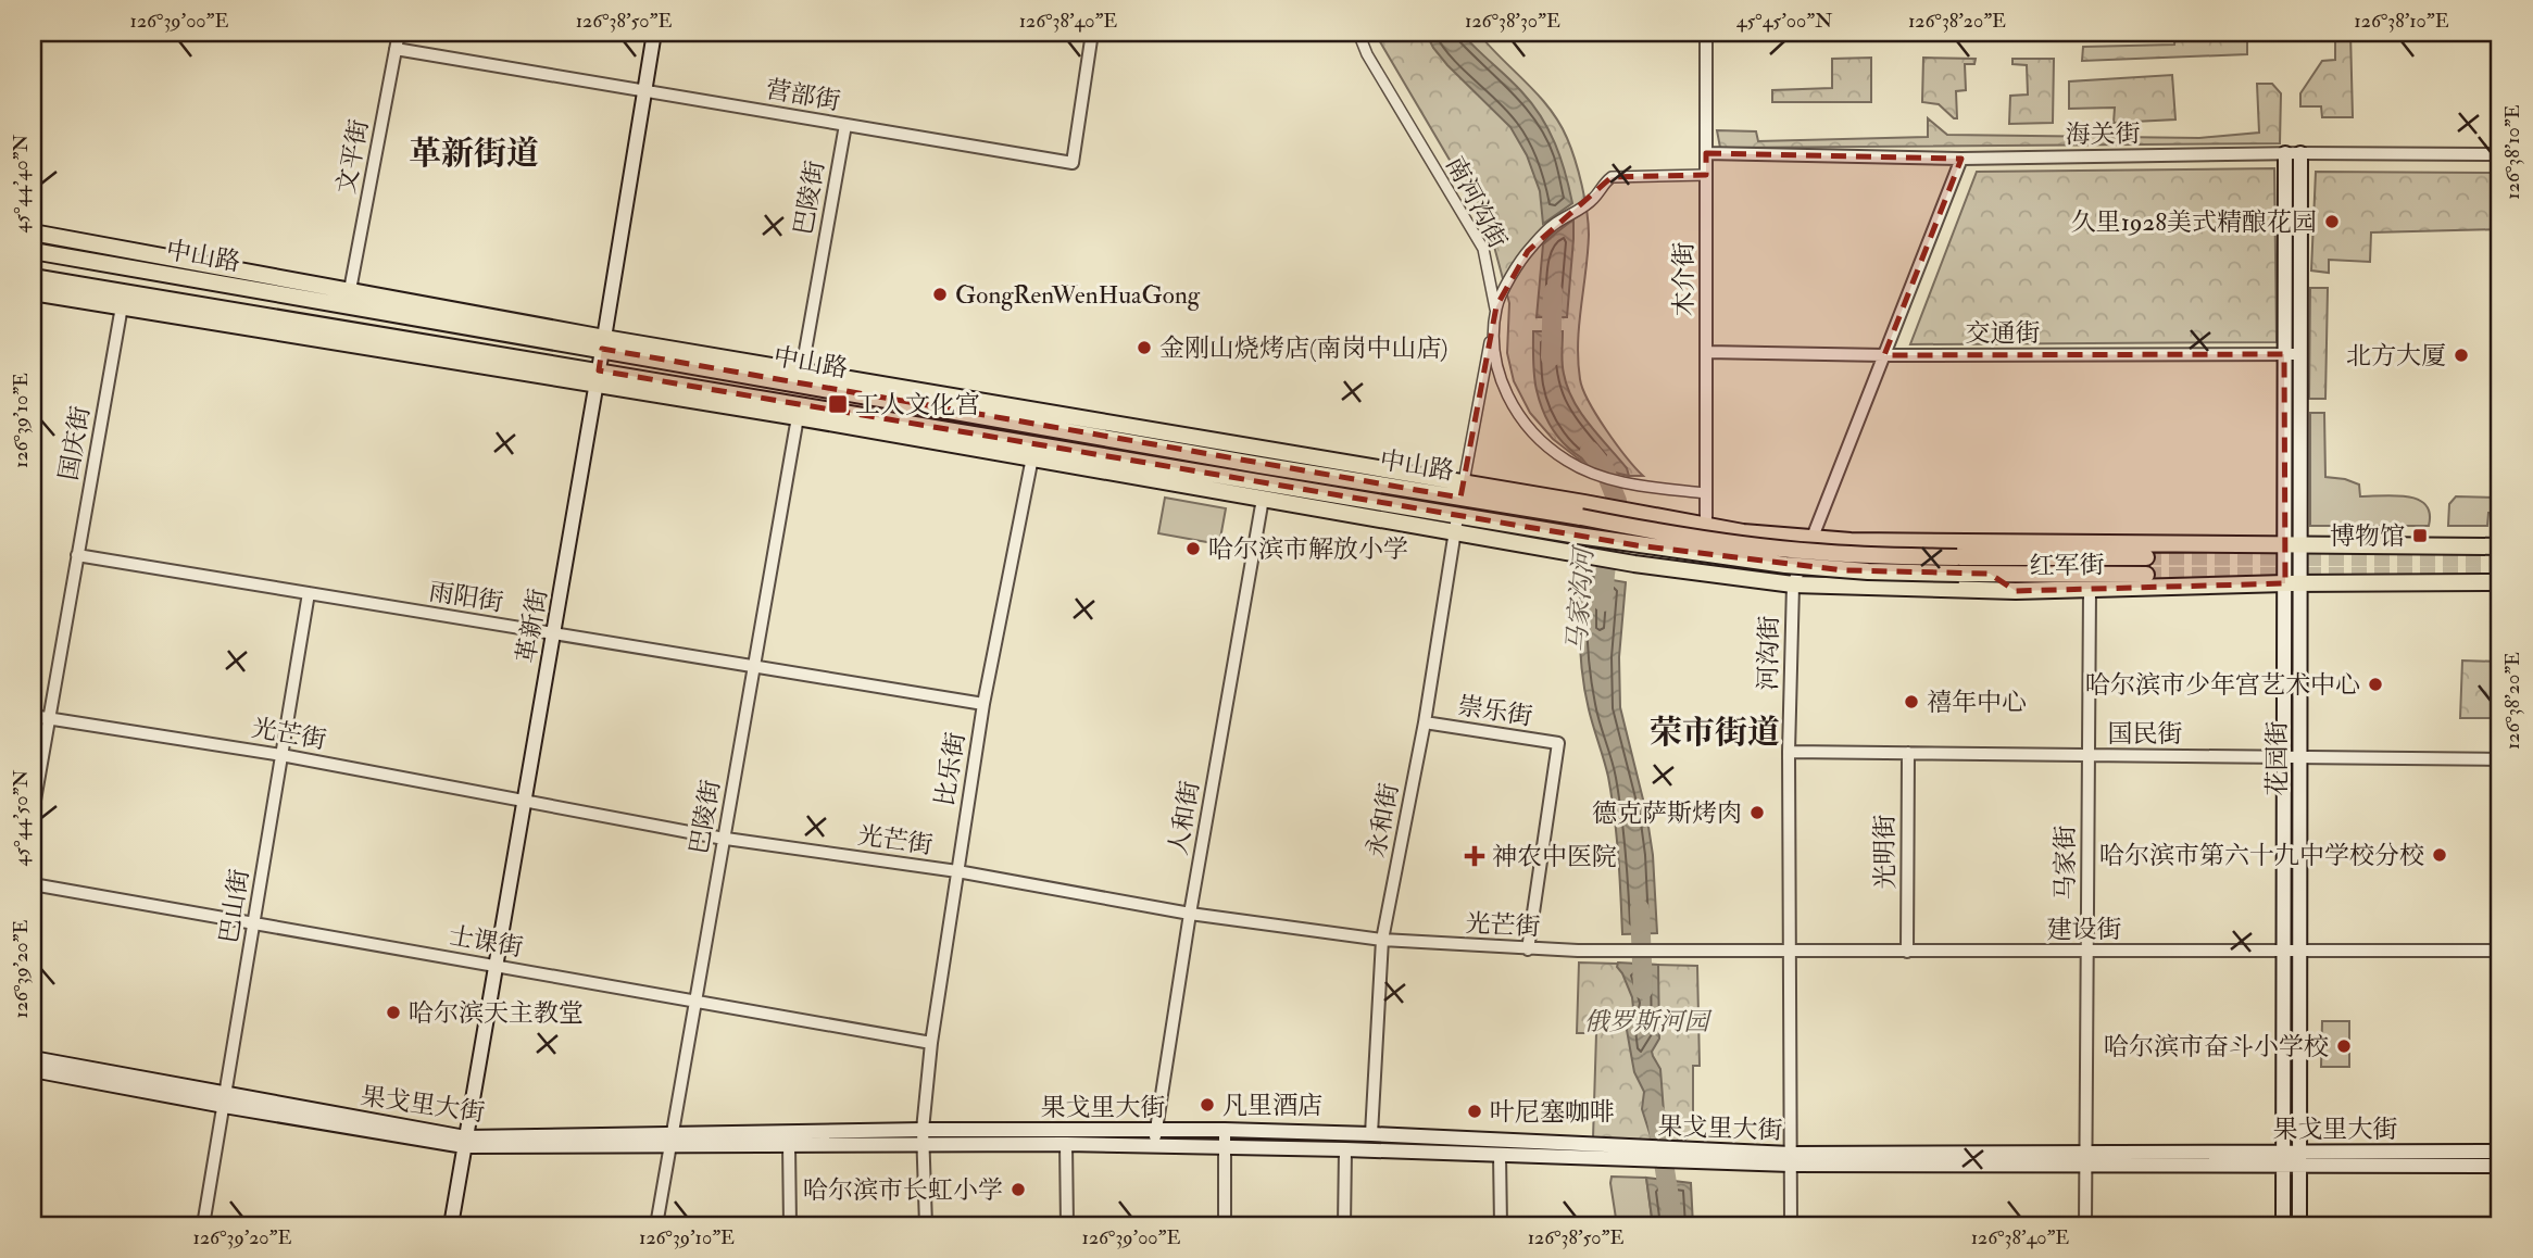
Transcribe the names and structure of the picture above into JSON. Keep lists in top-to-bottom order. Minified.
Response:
{"streets":{"main road":["中山路","红军街","革新街","花园街","果戈里大街"],"street":["营部街","海关街","文平街","巴陵街","南河沟街","木介街","交通街","国庆街","雨阳街","河沟街","崇乐街","光芒街","国民街","比乐街","人和街","永和街","光明街","马家街","巴山街","建设街","士课街"]},"crossings":[["营部街","文平街"],["营部街","巴陵街"],["营部街","革新街"],["海关街","木介街"],["海关街","河沟街"],["海关街","花园街"],["巴陵街","雨阳街"],["巴陵街","光芒街"],["巴陵街","士课街"],["巴陵街","果戈里大街"],["南河沟街","中山路"],["中山路","红军街"],["中山路","革新街"],["中山路","永和街"],["木介街","交通街"],["木介街","红军街"],["交通街","河沟街"],["交通街","花园街"],["国庆街","雨阳街"],["国庆街","光芒街"],["红军街","河沟街"],["红军街","花园街"],["红军街","永和街"],["红军街","马家街"],["雨阳街","革新街"],["雨阳街","比乐街"],["雨阳街","巴山街"],["革新街","光芒街"],["革新街","士课街"],["革新街","果戈里大街"],["河沟街","国民街"],["河沟街","建设街"],["河沟街","果戈里大街"],["崇乐街","光芒街"],["崇乐街","永和街"],["光芒街","比乐街"],["光芒街","人和街"],["光芒街","永和街"],["光芒街","巴山街"],["光芒街","建设街"],["国民街","花园街"],["国民街","光明街"],["国民街","马家街"],["花园街","建设街"],["花园街","果戈里大街"],["比乐街","士课街"],["比乐街","果戈里大街"],["人和街","果戈里大街"],["永和街","果戈里大街"],["光明街","建设街"],["马家街","建设街"],["马家街","果戈里大街"],["巴山街","士课街"],["巴山街","果戈里大街"]],"districts":["革新街道","荣市街道"],"water":["马家沟河"],"parks":["俄罗斯河园"],"places":{"other":["久里1928美式精酿花园","GongRenWenHuaGong","金刚山烧烤店(南岗中山店)","北方大厦","哈尔滨市解放小学","哈尔滨市少年宫艺术中心","禧年中心","德克萨斯烤肉","哈尔滨市第六十九中学校分校","哈尔滨天主教堂","哈尔滨市奋斗小学校","凡里酒店","叶尼塞咖啡","哈尔滨市长虹小学"],"transit":["工人文化宫","博物馆"],"health":["神农中医院"]},"coordinates":["126°39'00\"E","126°38'50\"E","126°38'40\"E","126°38'30\"E","45°45'00\"N","126°38'20\"E","126°38'10\"E","45°44'40\"N","126°39'10\"E","45°44'50\"N","126°39'20\"E"]}
